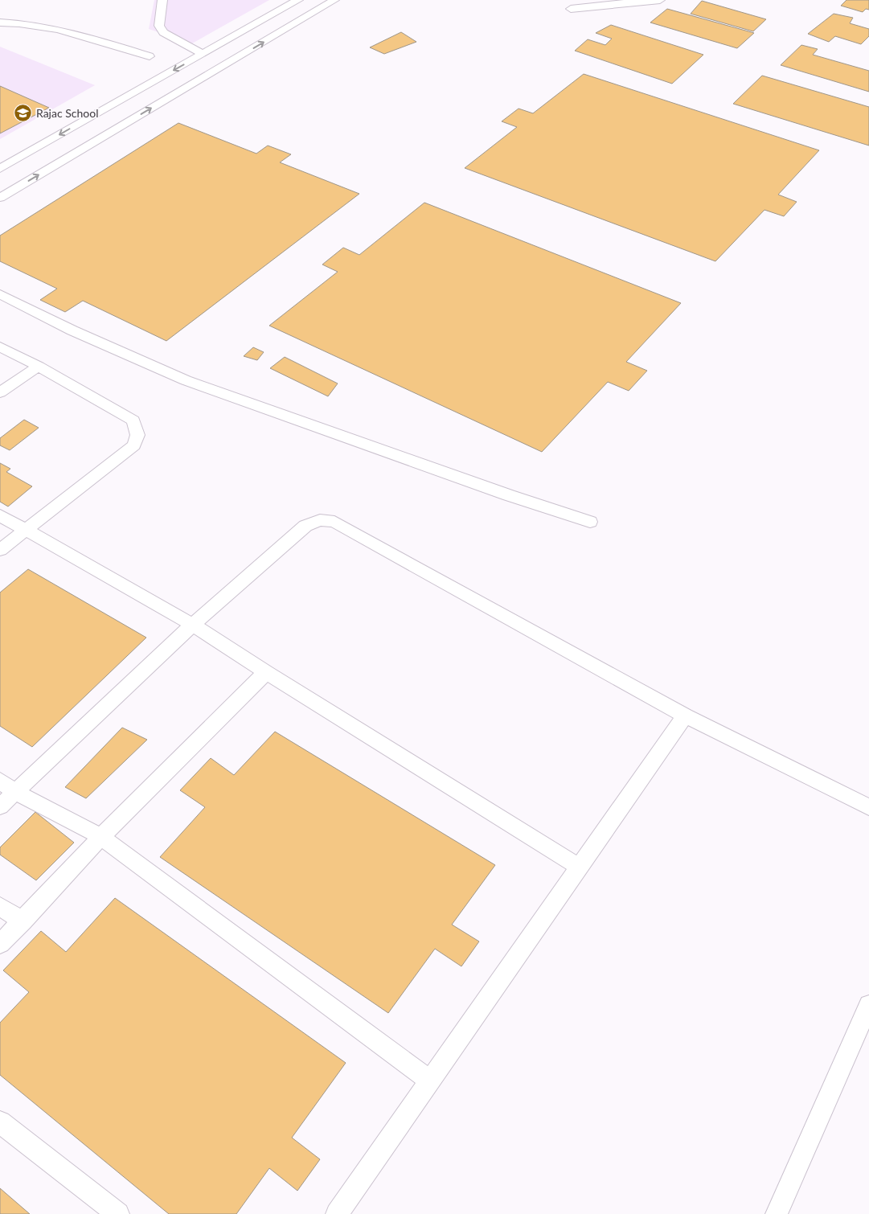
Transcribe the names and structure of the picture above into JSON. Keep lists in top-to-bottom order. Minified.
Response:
{"places":{"school or university":["Rajac School"]}}
